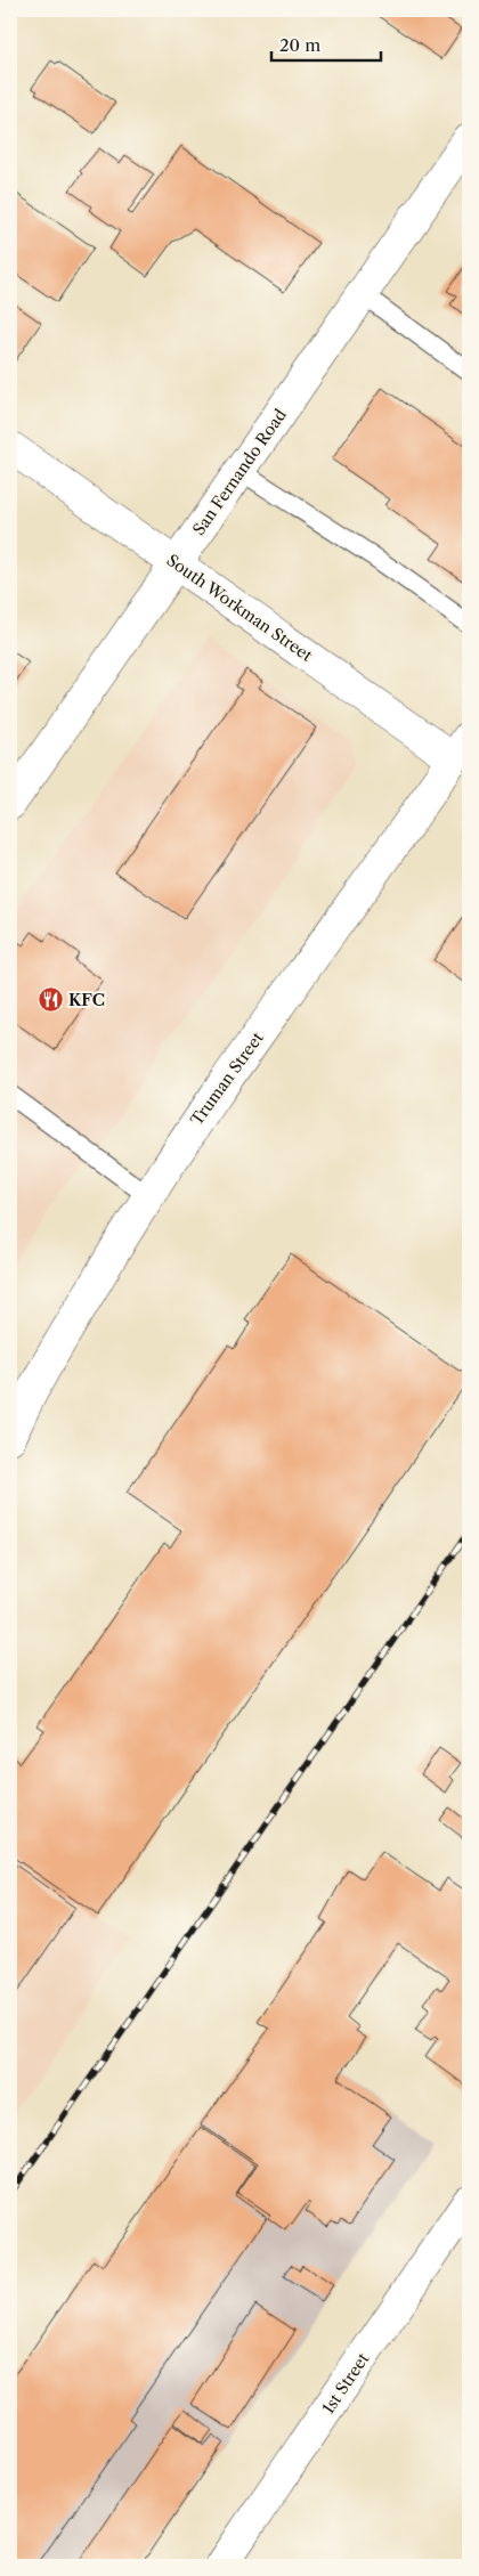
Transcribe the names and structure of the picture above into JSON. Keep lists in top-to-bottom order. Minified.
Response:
{"streets":{"main road":["San Fernando Road","South Workman Street","Truman Street","1st Street"]},"crossings":[["San Fernando Road","South Workman Street"],["South Workman Street","Truman Street"]],"places":{"restaurant":["KFC"]},"scale_bar":"20 m"}
